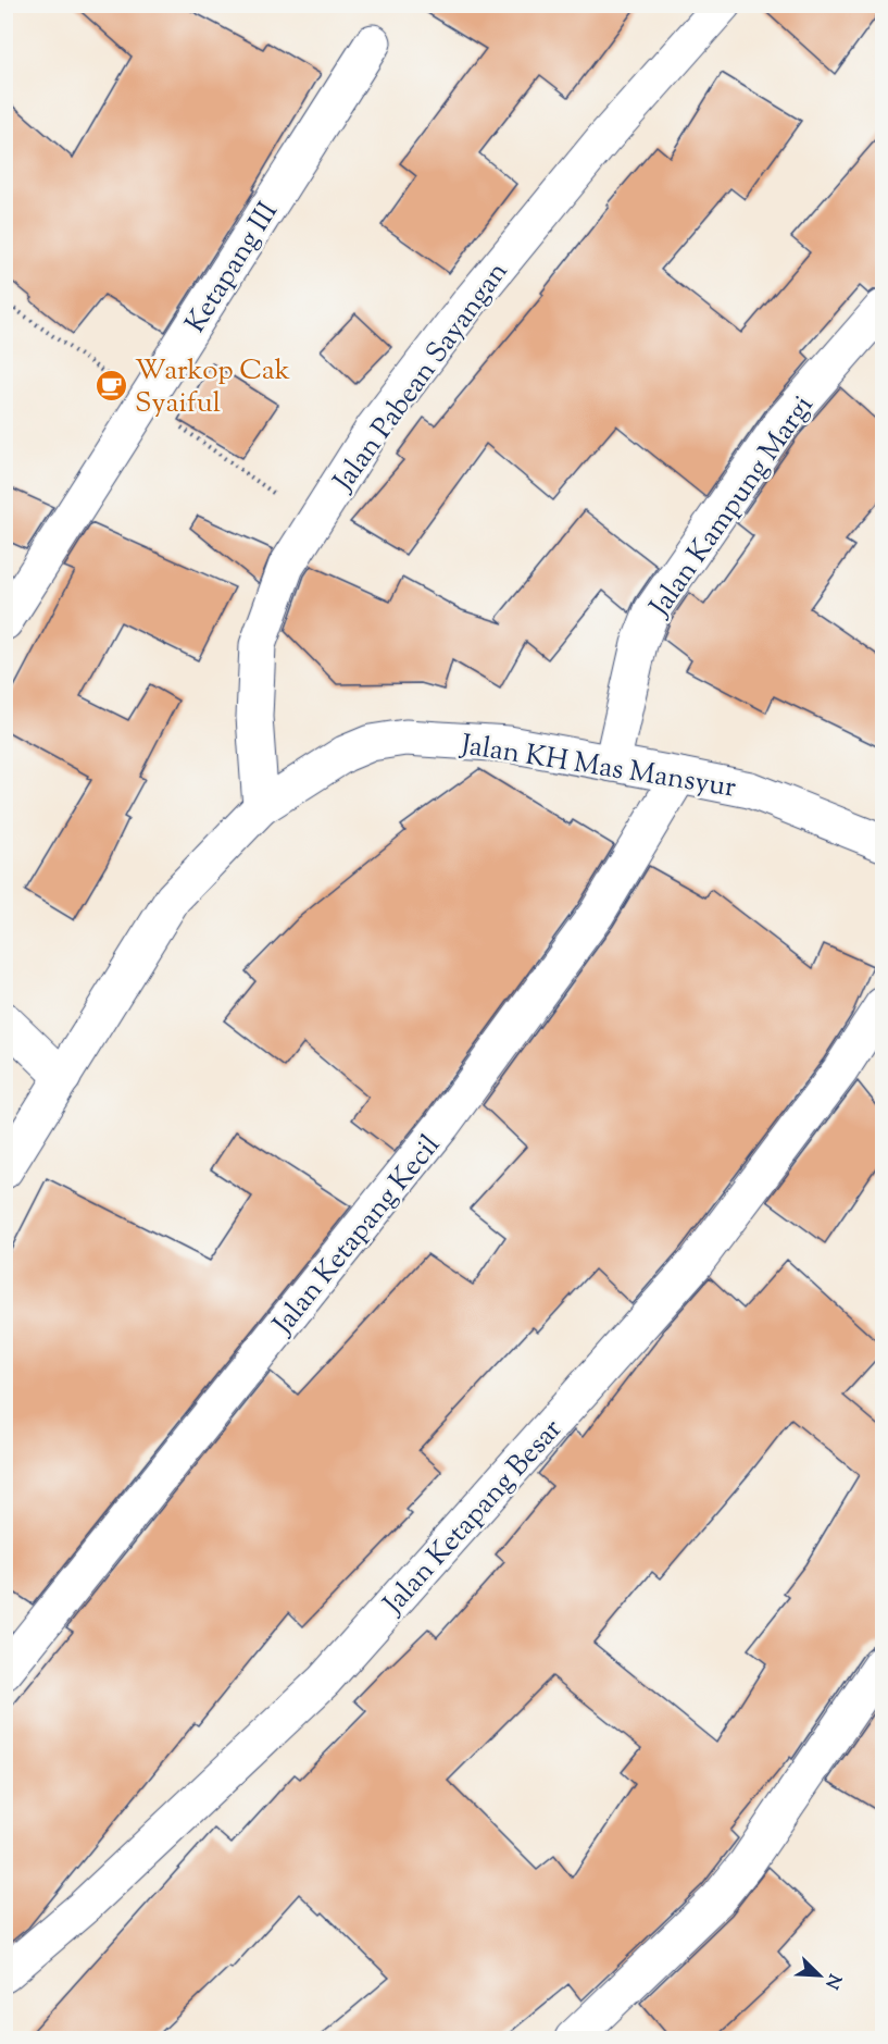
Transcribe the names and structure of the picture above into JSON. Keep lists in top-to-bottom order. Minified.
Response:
{"streets":{"street":["Ketapang III","Jalan Pabean Sayangan","Jalan Kampung Margi","Jalan KH Mas Mansyur","Jalan Ketapang Kecil","Jalan Ketapang Besar"]},"crossings":[["Jalan Pabean Sayangan","Jalan KH Mas Mansyur"],["Jalan Kampung Margi","Jalan KH Mas Mansyur"],["Jalan KH Mas Mansyur","Jalan Ketapang Kecil"]],"places":{"cafe":["Warkop Cak Syaiful"]},"north":"bottom right"}
